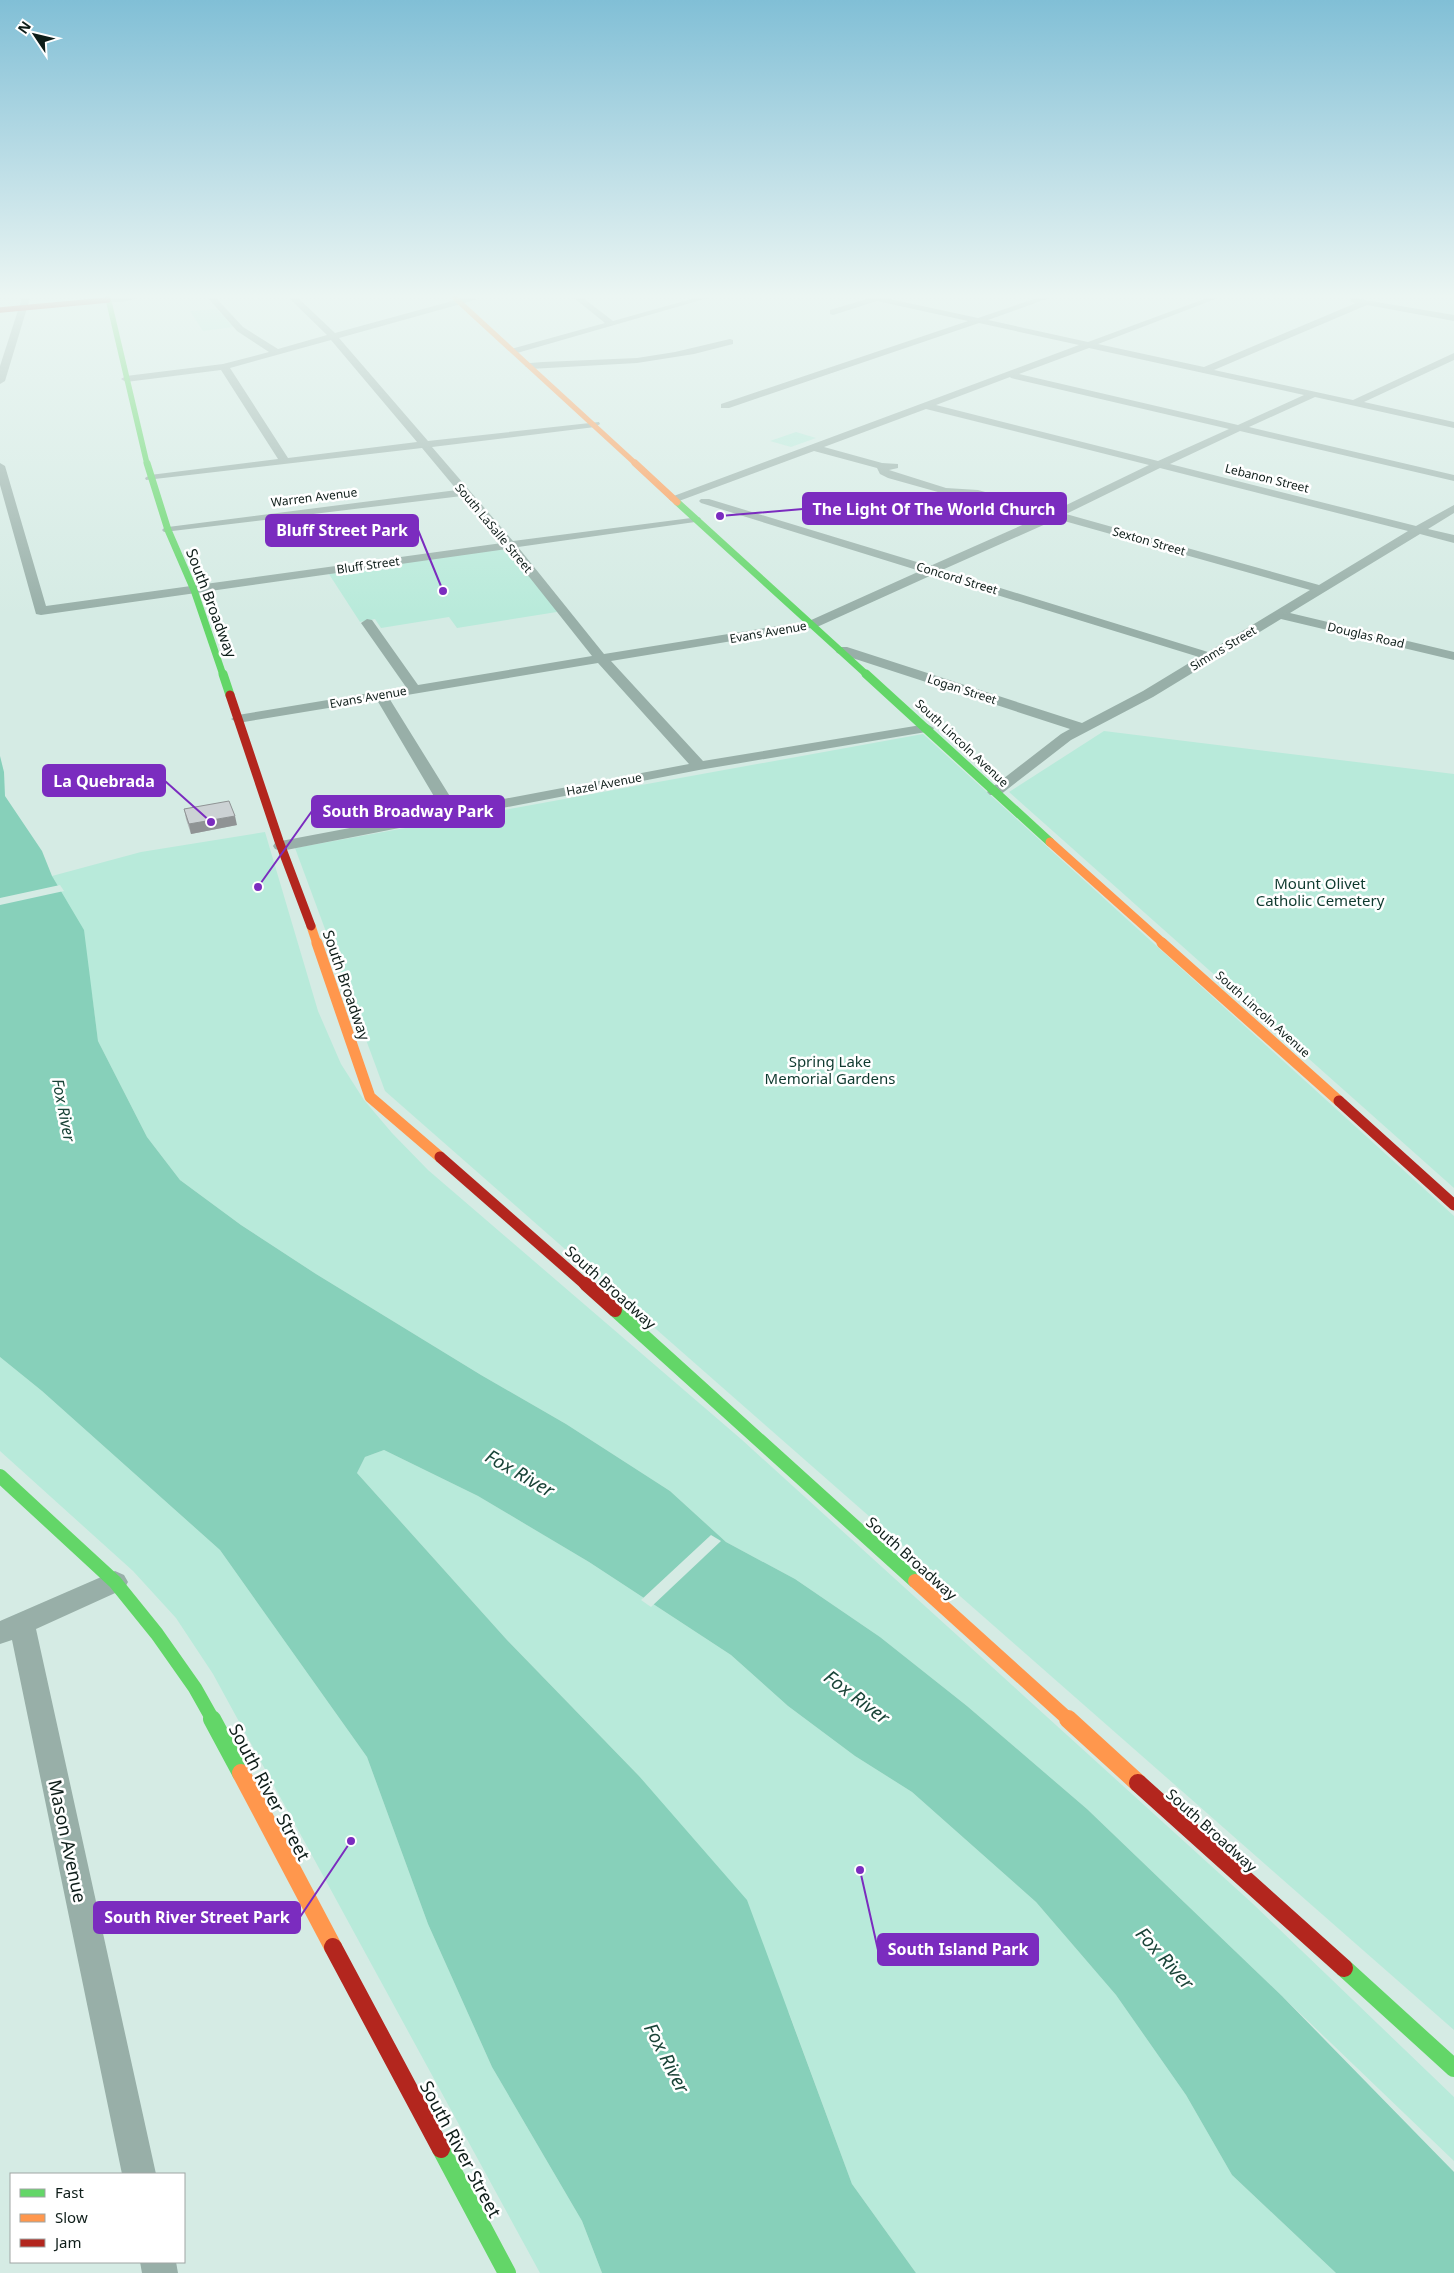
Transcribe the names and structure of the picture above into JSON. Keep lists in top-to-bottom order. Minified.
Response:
{"streets":{"street":["Lebanon Street","Warren Avenue","South LaSalle Street","Sexton Street","Bluff Street","Concord Street","South Broadway","Evans Avenue","Douglas Road","Simms Street","Logan Street","South Lincoln Avenue","Hazel Avenue","South River Street","Mason Avenue"]},"crossings":[["Lebanon Street","Evans Avenue"],["Lebanon Street","Simms Street"],["Warren Avenue","South LaSalle Street"],["Warren Avenue","South Broadway"],["South LaSalle Street","Bluff Street"],["South LaSalle Street","Evans Avenue"],["South LaSalle Street","Hazel Avenue"],["Sexton Street","Evans Avenue"],["Sexton Street","Simms Street"],["Bluff Street","South Broadway"],["Bluff Street","South Lincoln Avenue"],["Concord Street","Evans Avenue"],["Concord Street","Simms Street"],["South Broadway","Evans Avenue"],["South Broadway","Hazel Avenue"],["Evans Avenue","South Lincoln Avenue"],["Douglas Road","Simms Street"],["Simms Street","Logan Street"],["Simms Street","South Lincoln Avenue"],["Logan Street","South Lincoln Avenue"],["South Lincoln Avenue","Hazel Avenue"]],"water":["Fox River"],"parks":["Mount Olivet Catholic Cemetery","Spring Lake Memorial Gardens"],"places":["The Light Of The World Church","Bluff Street Park","La Quebrada","South Broadway Park","South River Street Park","South Island Park"],"legend":["Fast","Slow","Jam"],"north":"top left"}
